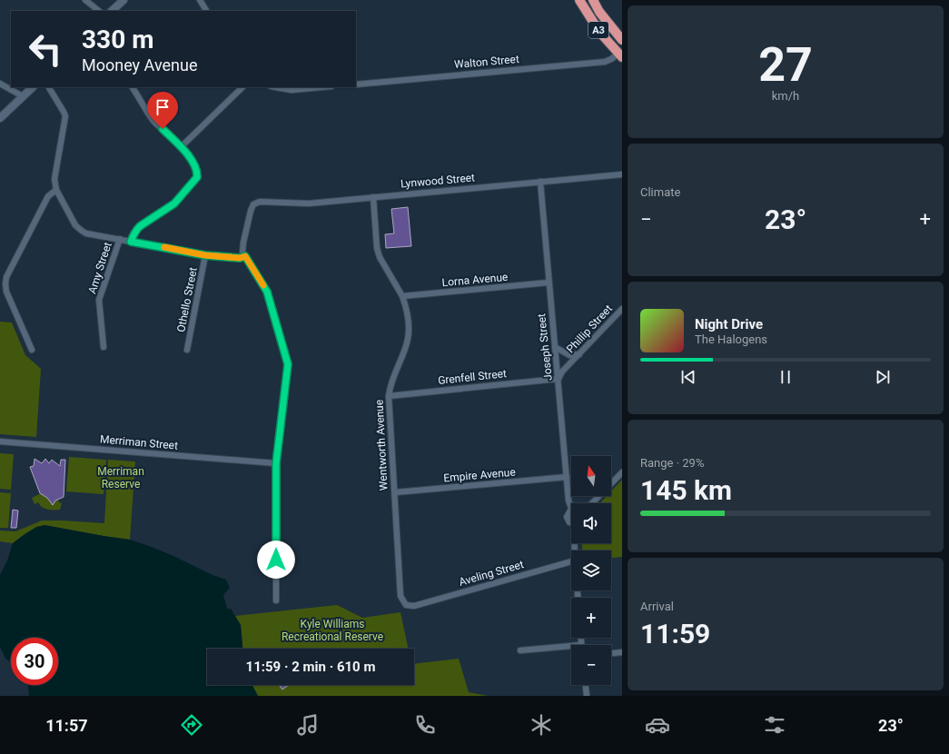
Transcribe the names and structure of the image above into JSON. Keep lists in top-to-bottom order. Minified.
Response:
{"streets":{"highway":["A3"],"street":["Walton Street","Lynwood Street","Amy Street","Lorna Avenue","Othello Street","Phillip Street","Joseph Street","Grenfell Street","Merriman Street","Wentworth Avenue","Empire Avenue","Aveling Street"]},"crossings":[["A3","Walton Street"],["Lynwood Street","Joseph Street"],["Lynwood Street","Wentworth Avenue"],["Lorna Avenue","Joseph Street"],["Lorna Avenue","Wentworth Avenue"],["Phillip Street","Joseph Street"],["Phillip Street","Grenfell Street"],["Joseph Street","Grenfell Street"],["Joseph Street","Empire Avenue"],["Grenfell Street","Wentworth Avenue"],["Wentworth Avenue","Empire Avenue"],["Wentworth Avenue","Aveling Street"]],"parks":["Merriman Reserve","Kyle Williams Recreational Reserve"],"north":"top","page":{"tile":[["27","km/h"],"Climate",["Range · 29%","145 km"],["Arrival","11:59"]],"turn":["330 m","Mooney Avenue"],"heat":["−","23°","+"],"song":["Night Drive","The Halogens"],"map_buttons":["+","−"],"limit":"30","trip":"11:59 · 2 min · 610 m","tabs":["11:57","23°"]}}
